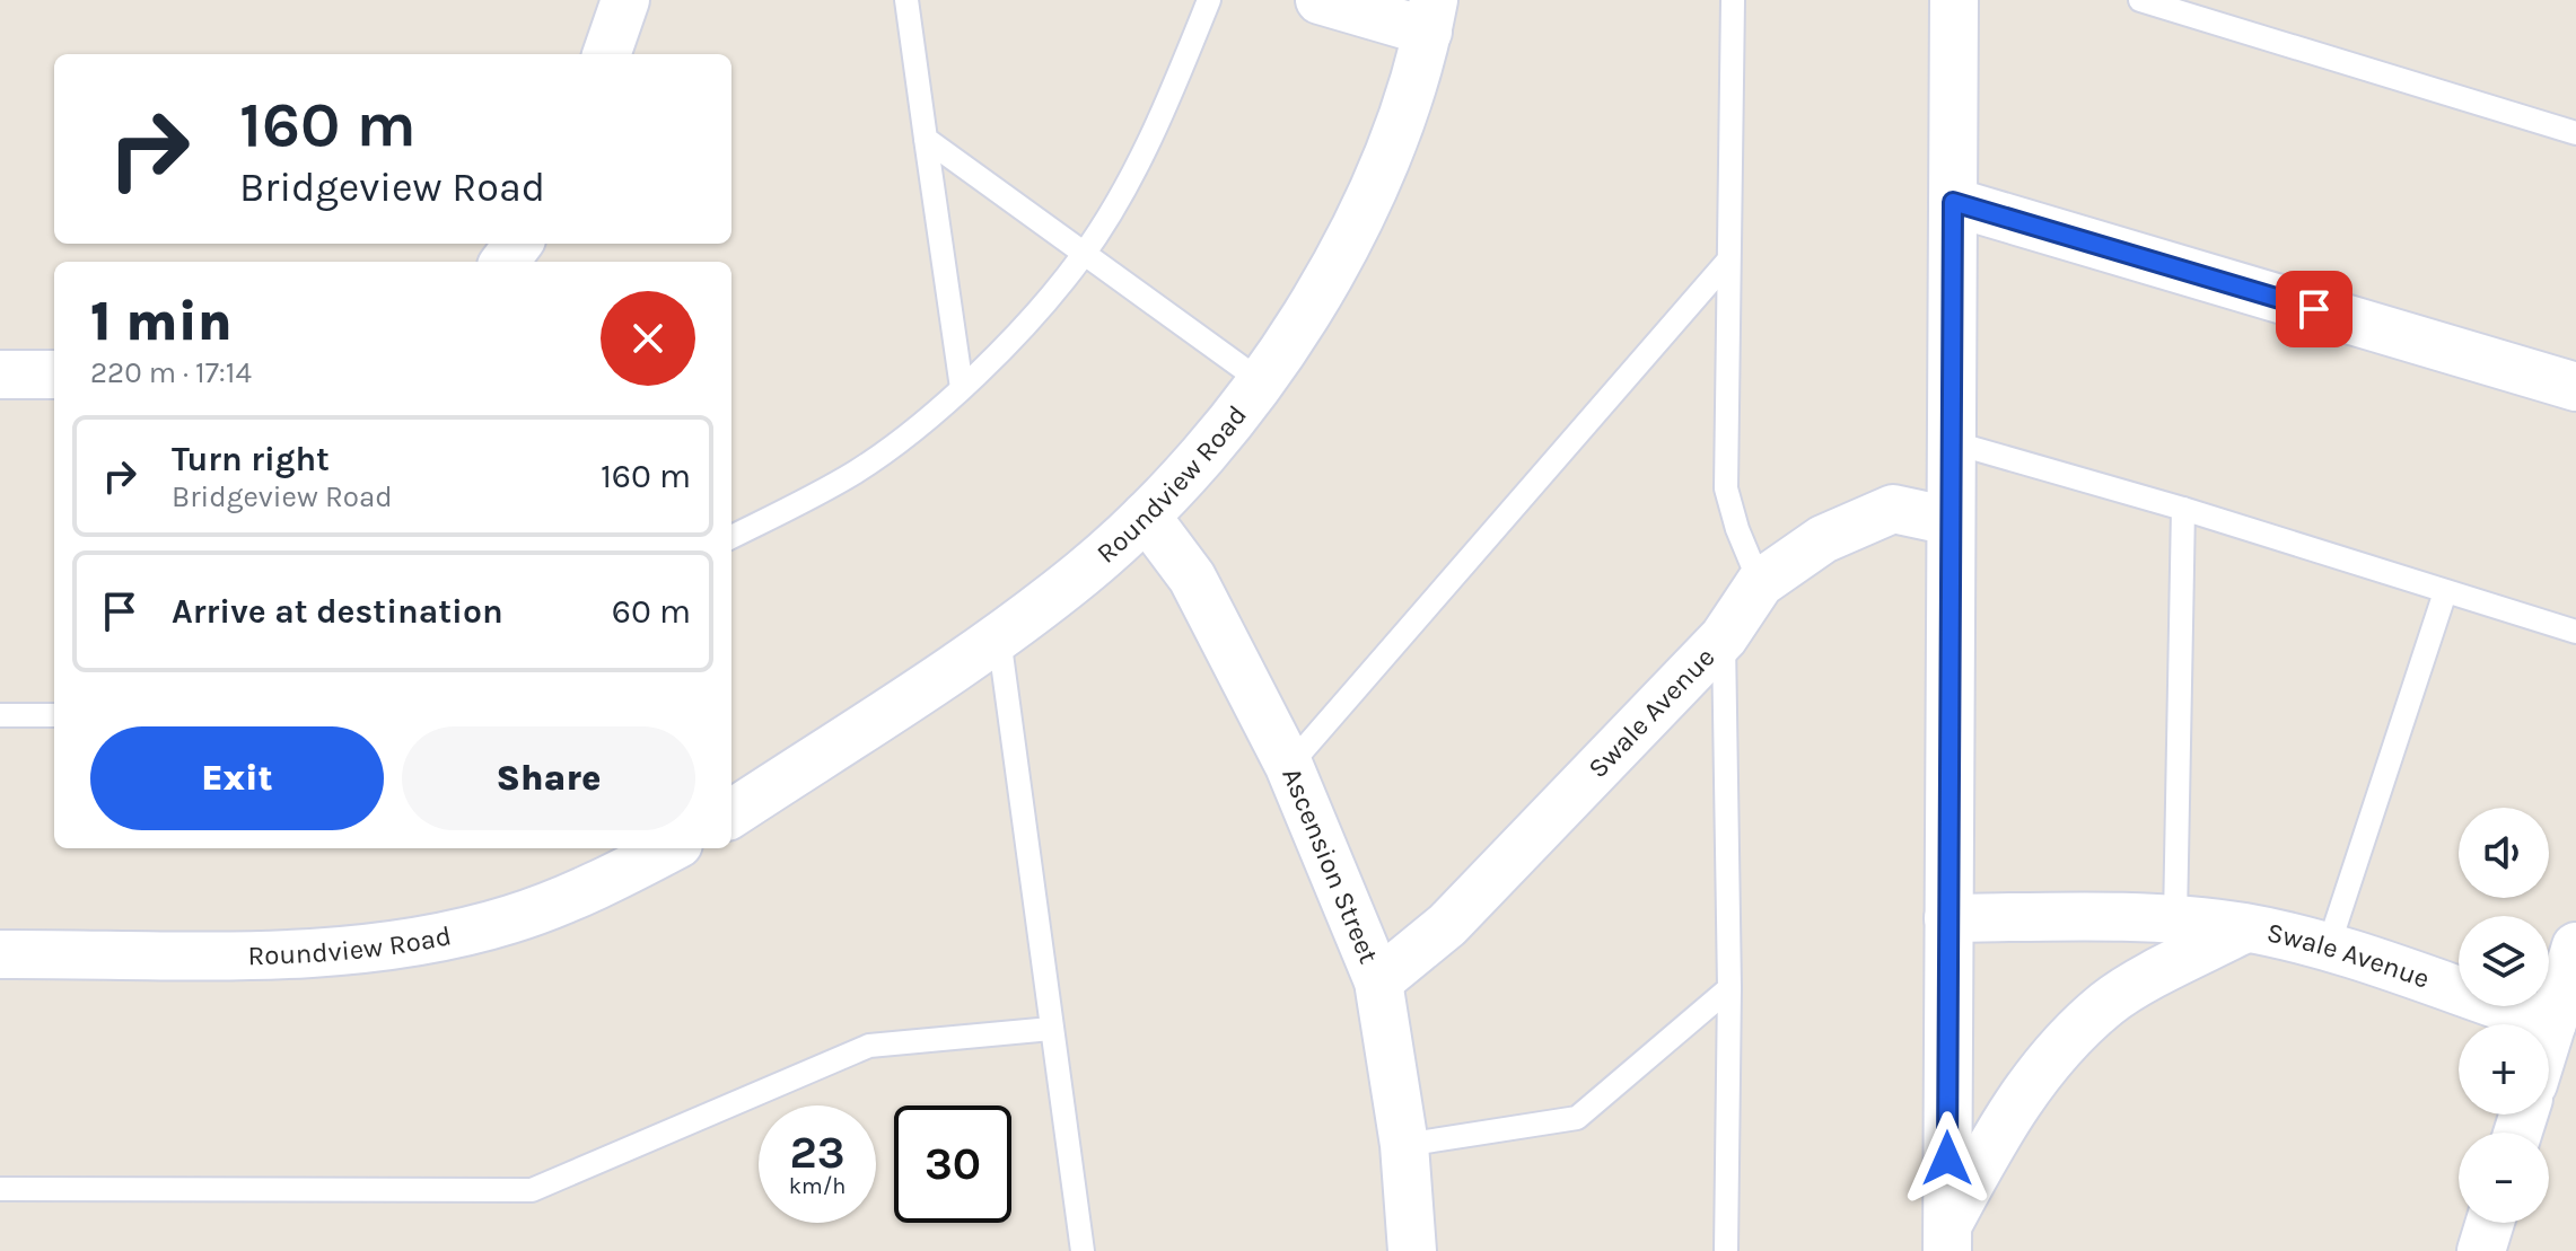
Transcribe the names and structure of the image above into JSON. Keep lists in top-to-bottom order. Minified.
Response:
{"streets":{"street":["Roundview Road","Swale Avenue","Ascension Street"]},"crossings":[["Roundview Road","Ascension Street"],["Swale Avenue","Ascension Street"]],"page":{"turn":["160 m","Bridgeview Road"],"heading":["1 min","220 m · 17:14"],"list":[{"name":"Turn right","note":"Bridgeview Road","value":"160 m"},{"name":"Arrive at destination","value":"60 m"}],"buttons":["Exit","Share"],"map_buttons":["+","−"],"speed":"23 km/h","limit":"30"}}
